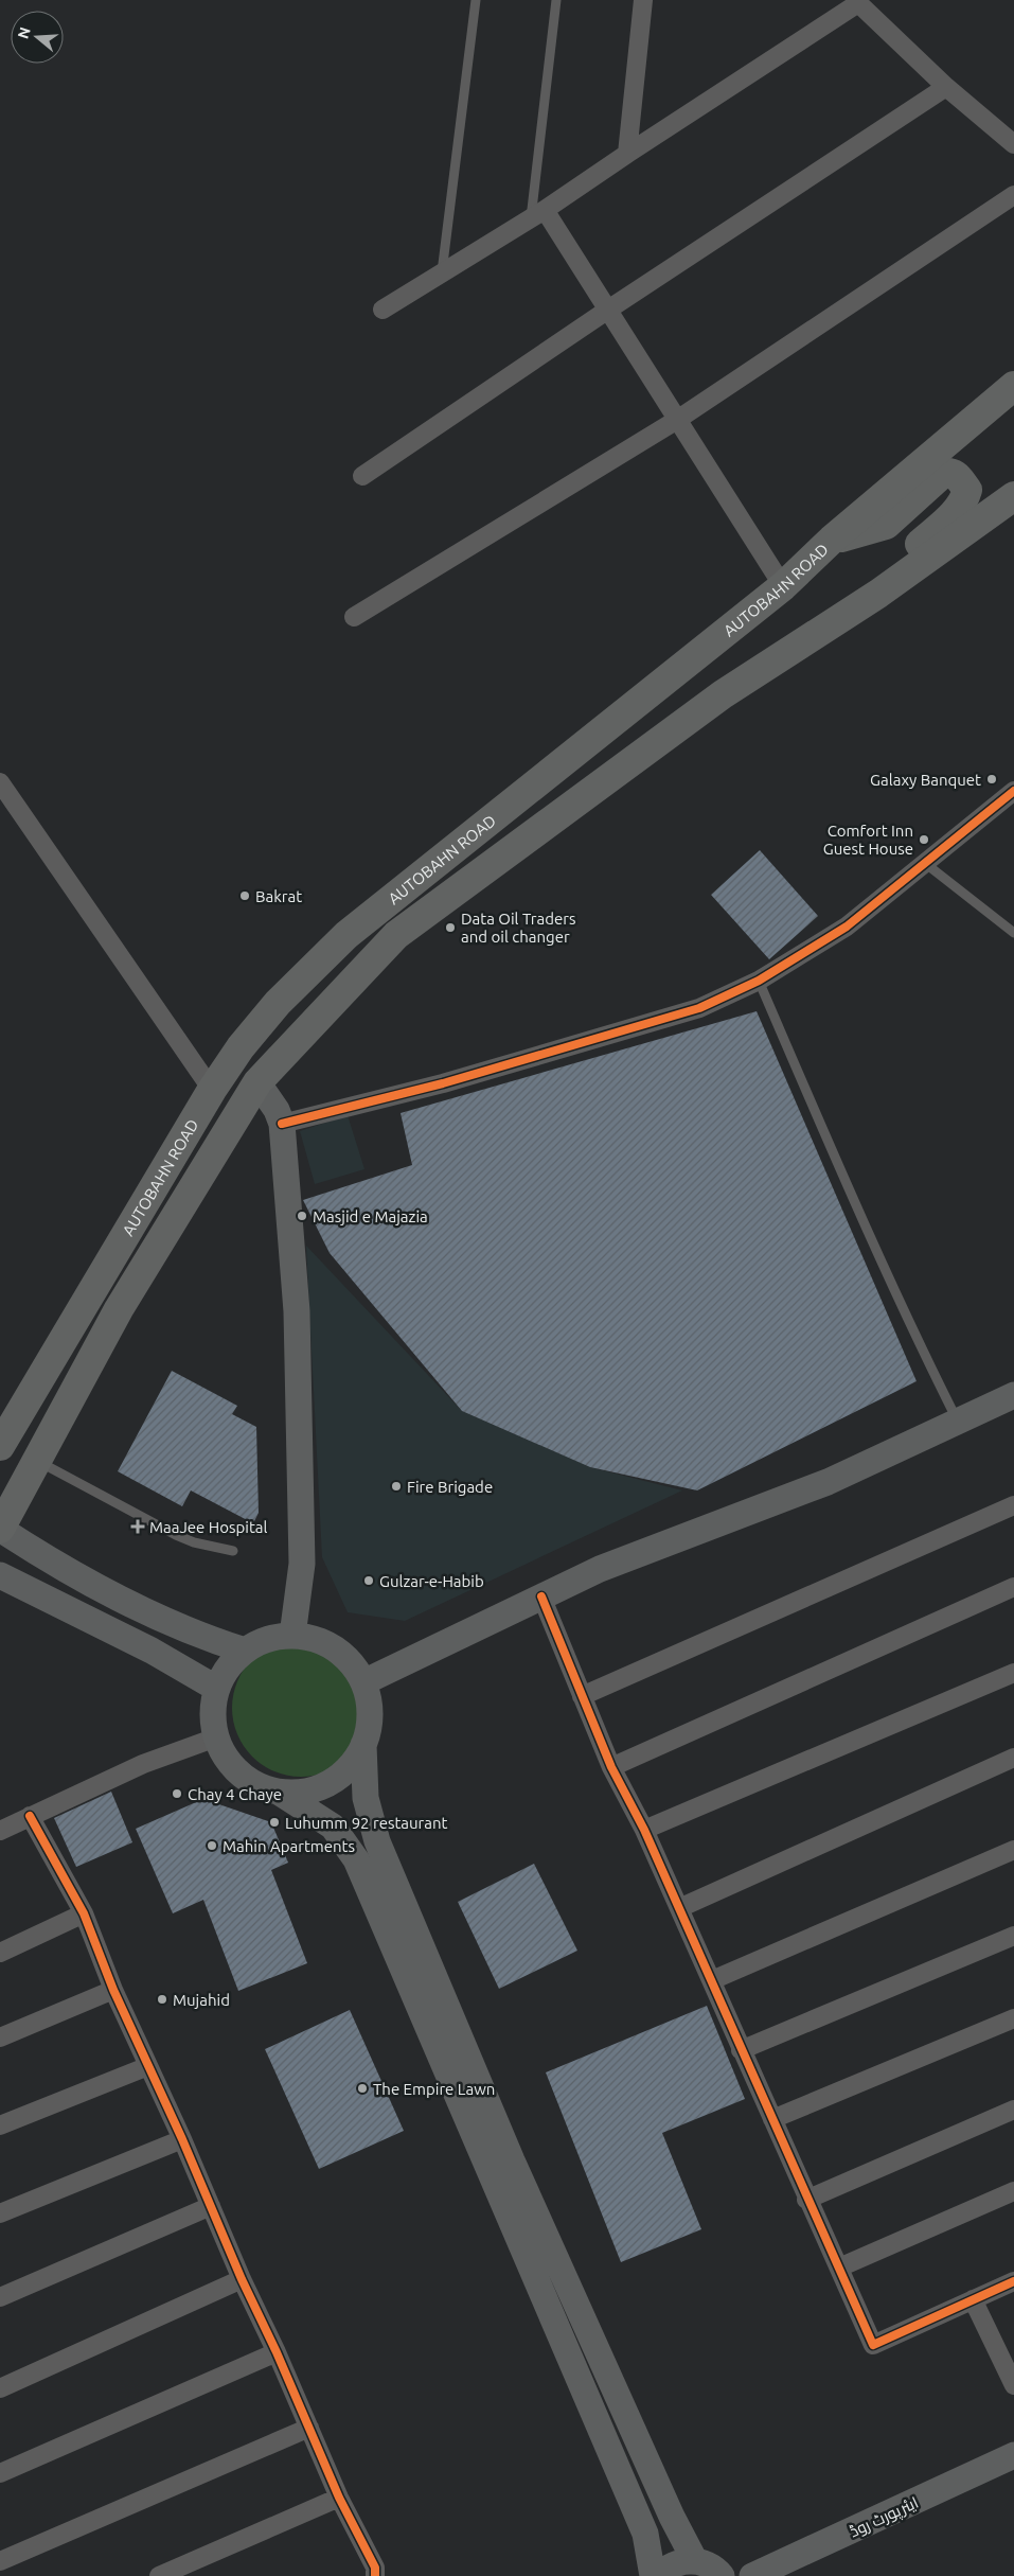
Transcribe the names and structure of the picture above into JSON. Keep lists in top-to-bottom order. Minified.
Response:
{"streets":{"highway":["AUTOBAHN ROAD"],"main road":["ایئرپورٹ روڈ"]},"places":{"other":["Galaxy Banquet","Comfort Inn Guest House","Bakrat","Data Oil Traders and oil changer","Masjid e Majazia","Fire Brigade","Gulzar-e-Habib","Chay 4 Chaye","Luhumm 92 restaurant","Mahin Apartments","Mujahid","The Empire Lawn"],"health":["MaaJee Hospital"]},"north":"left"}
